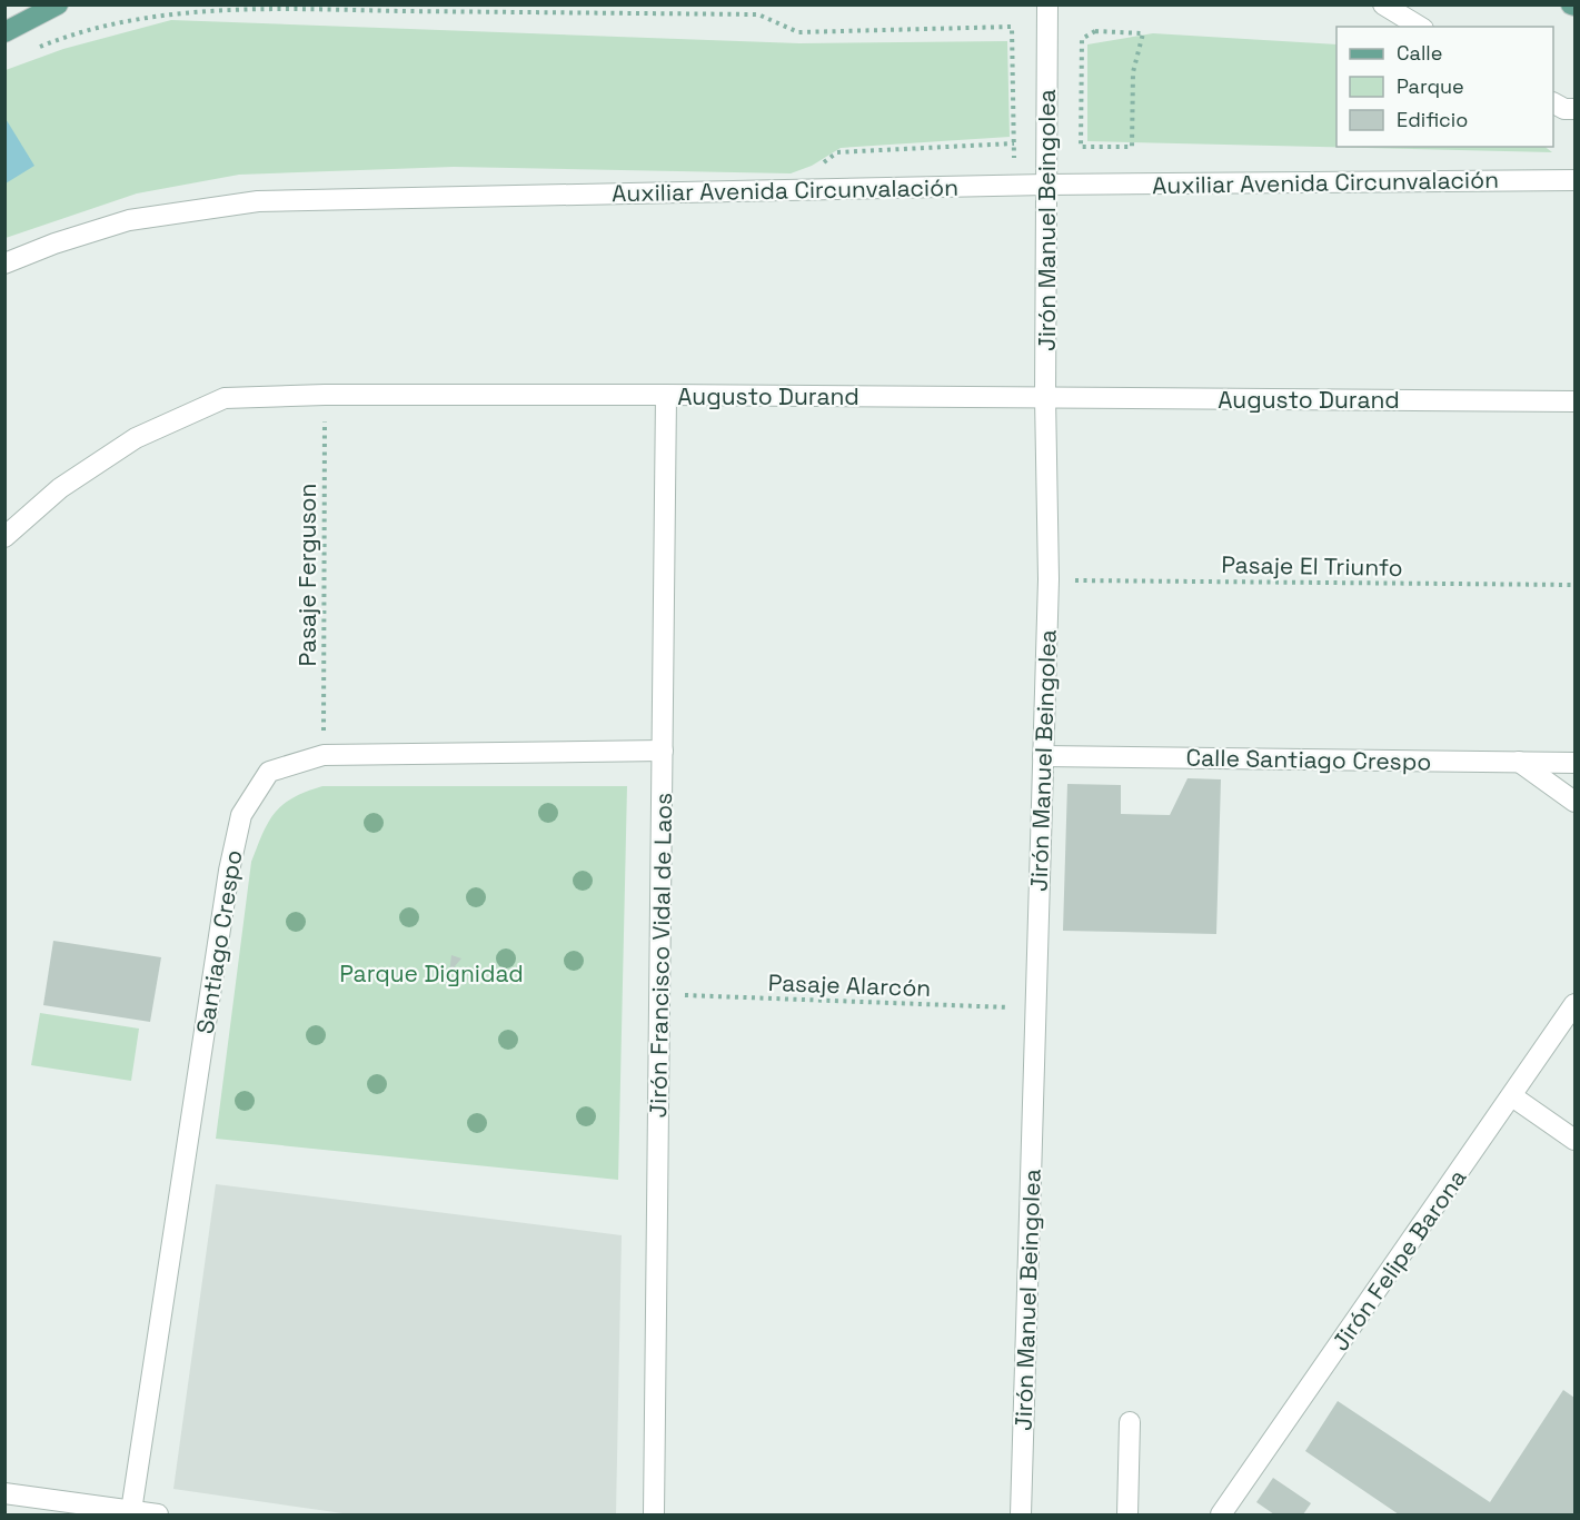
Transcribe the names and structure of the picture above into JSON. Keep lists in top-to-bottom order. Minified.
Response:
{"streets":{"street":["Auxiliar Avenida Circunvalación","Jirón Manuel Beingolea","Augusto Durand","Calle Santiago Crespo","Santiago Crespo","Jirón Francisco Vidal de Laos","Jirón Felipe Barona"],"path":["Pasaje El Triunfo","Pasaje Ferguson","Pasaje Alarcón"]},"crossings":[["Auxiliar Avenida Circunvalación","Jirón Manuel Beingolea"],["Jirón Manuel Beingolea","Augusto Durand"],["Jirón Manuel Beingolea","Pasaje El Triunfo"],["Jirón Manuel Beingolea","Calle Santiago Crespo"],["Jirón Manuel Beingolea","Pasaje Alarcón"],["Augusto Durand","Pasaje Ferguson"],["Augusto Durand","Jirón Francisco Vidal de Laos"],["Pasaje Ferguson","Santiago Crespo"],["Santiago Crespo","Jirón Francisco Vidal de Laos"],["Jirón Francisco Vidal de Laos","Pasaje Alarcón"]],"parks":["Parque Dignidad"],"legend":["Calle","Parque","Edificio"]}
